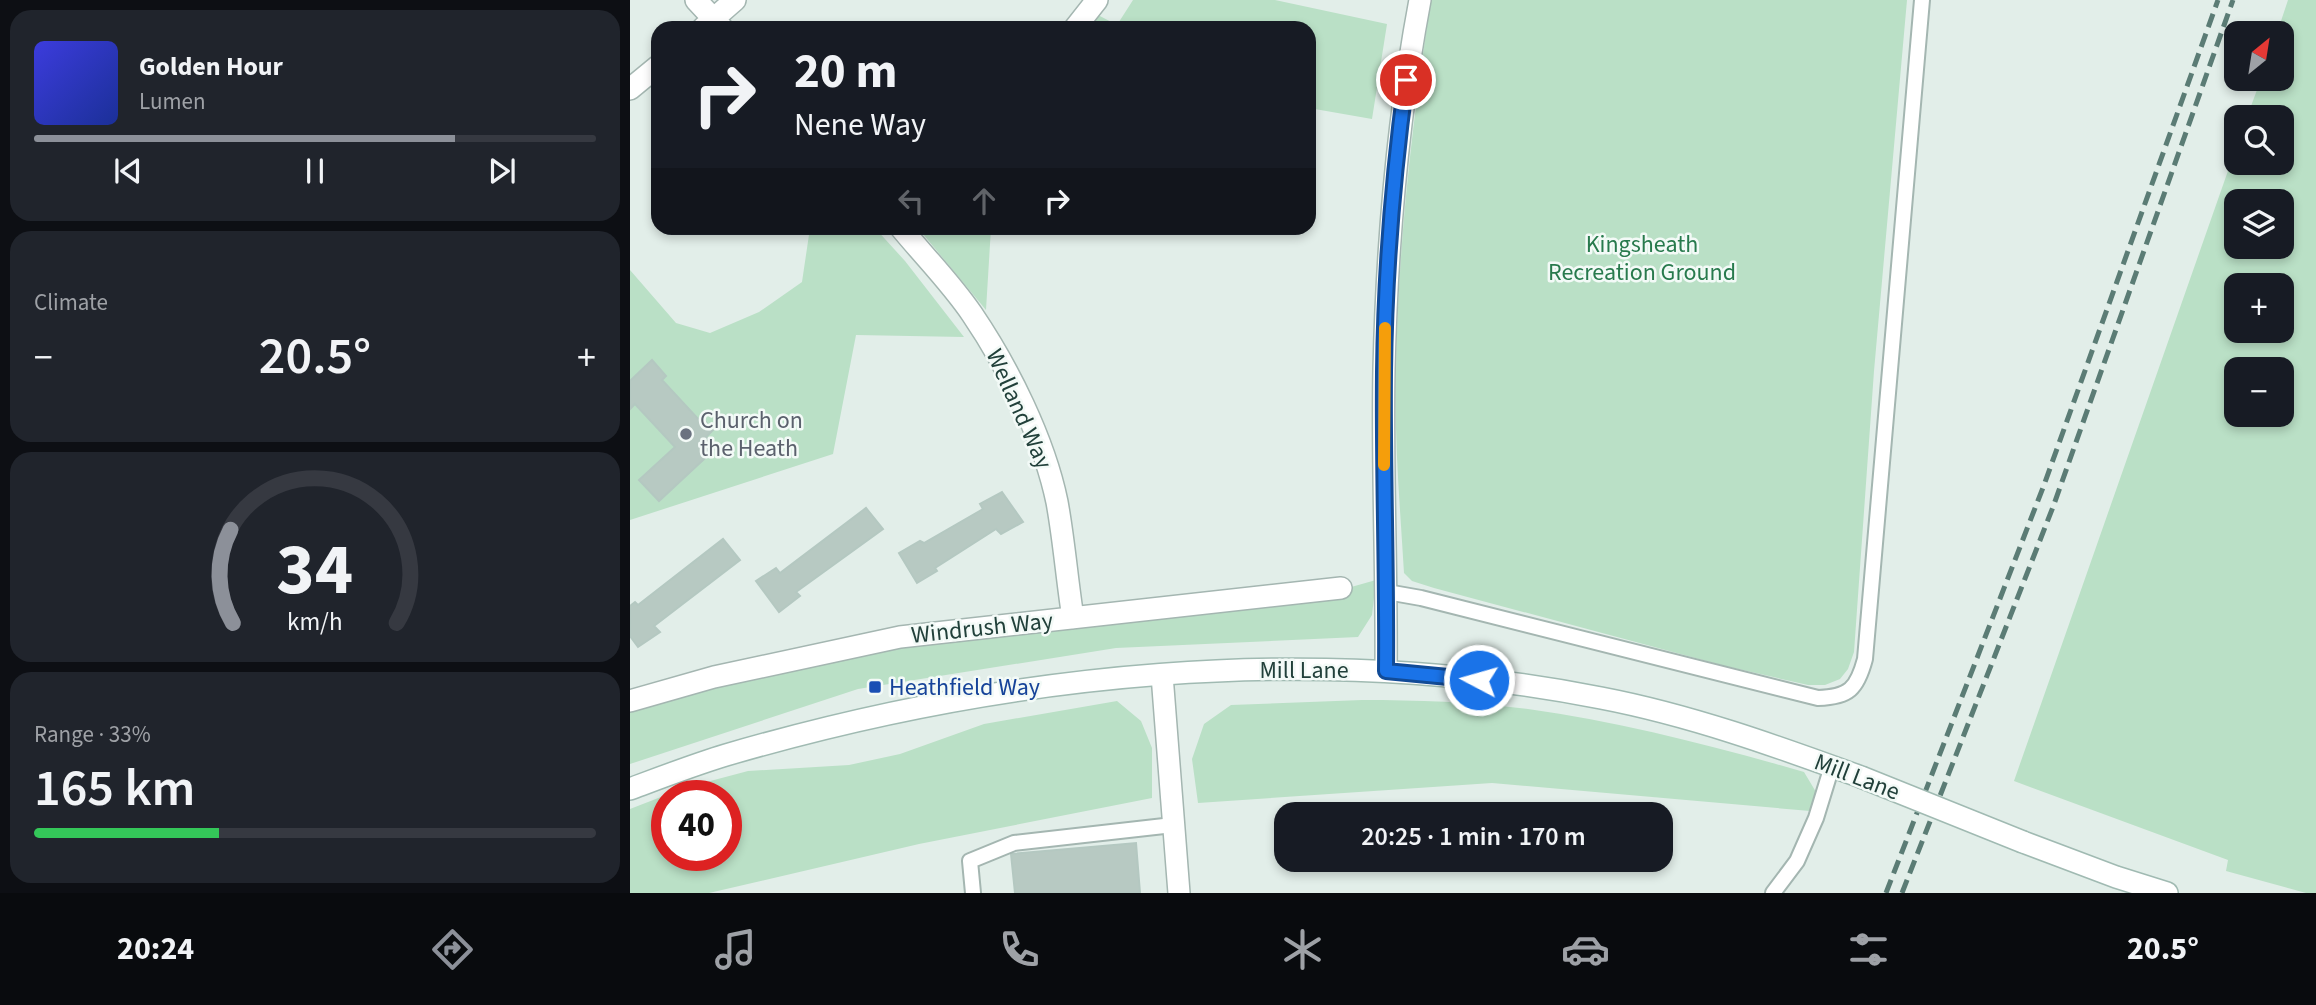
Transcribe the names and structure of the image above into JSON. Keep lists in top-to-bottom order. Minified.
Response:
{"streets":{"street":["Welland Way","Windrush Way","Mill Lane"]},"crossings":[["Welland Way","Windrush Way"]],"parks":["Kingsheath Recreation Ground"],"places":{"other":["Church on the Heath"],"transit":["Heathfield Way"]},"north":"top right","page":{"map_buttons":["+","−"],"turn":["20 m","Nene Way"],"song":["Golden Hour","Lumen"],"tile":["Climate",["Range · 33%","165 km"]],"heat":["−","20.5°","+"],"limit":"40","trip":"20:25 · 1 min · 170 m","tabs":["20:24","20.5°"],"gauge":["34","km/h"]}}
